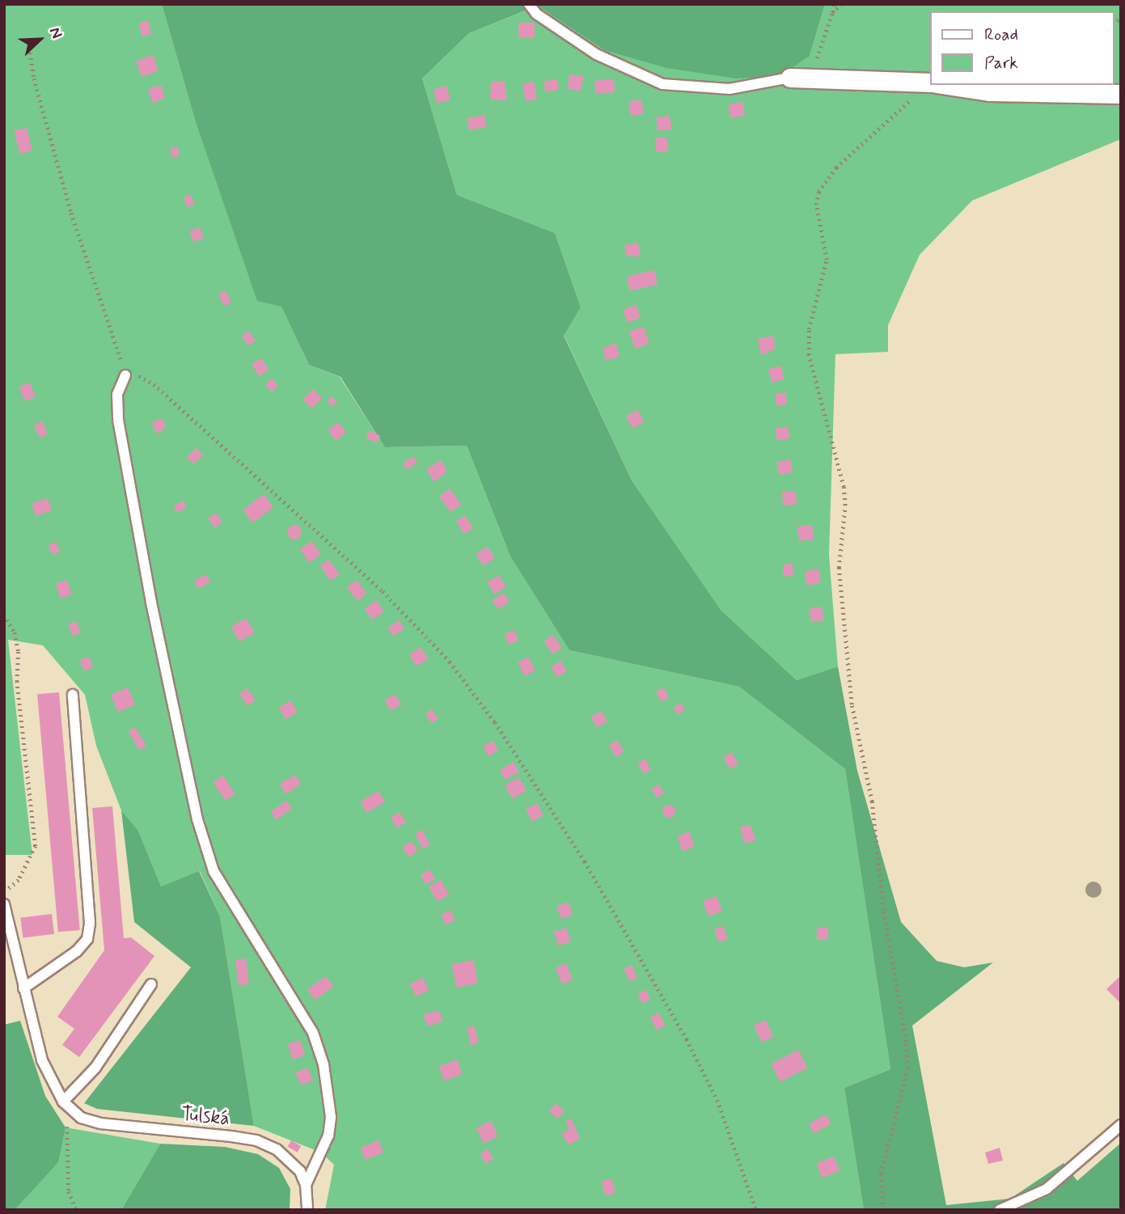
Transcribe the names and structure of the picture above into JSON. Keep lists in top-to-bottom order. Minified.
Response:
{"streets":{"lane":["Tulská"]},"legend":["Road","Park"],"north":"top right"}
